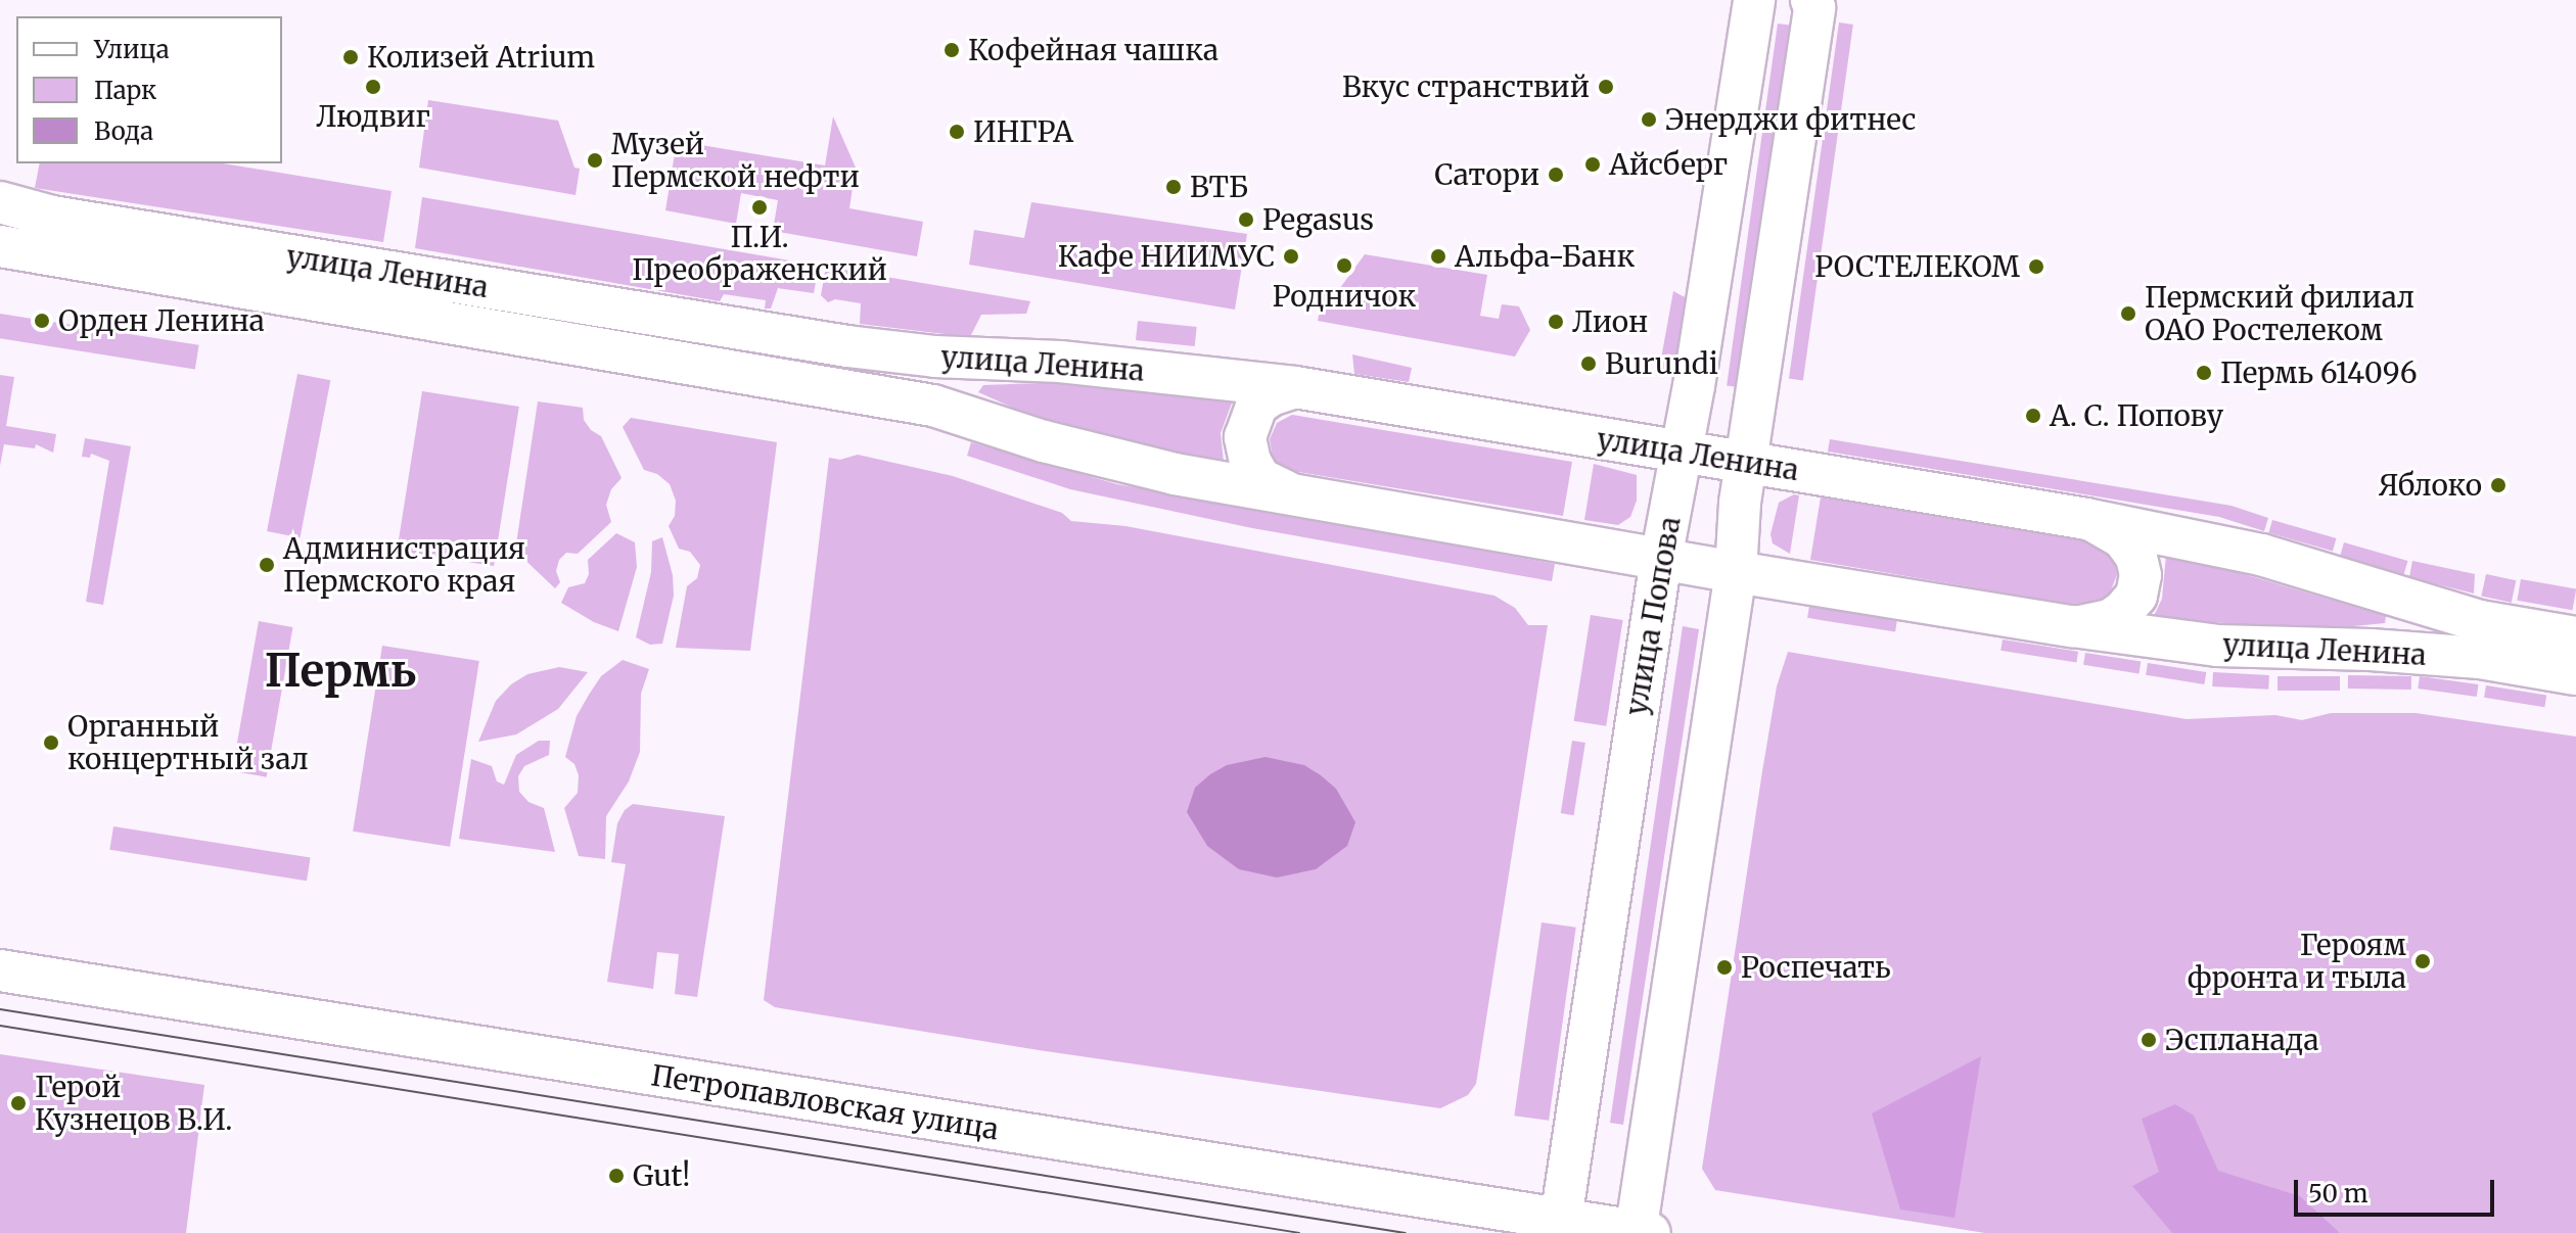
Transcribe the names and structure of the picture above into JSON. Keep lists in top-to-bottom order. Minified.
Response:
{"streets":{"main road":["улица Ленина","улица Попова","Петропавловская улица"]},"crossings":[["улица Ленина","улица Попова"],["улица Попова","Петропавловская улица"]],"districts":["Пермь"],"places":["Кофейная чашка","Колизей Atrium","Людвиг","Вкус странствий","Энерджи фитнес","ИНГРА","Музей Пермской нефти","Айсберг","Сатори","ВТБ","П.И. Преображенский","Pegasus","Кафе НИИМУС","Альфа-Банк","Родничок","РОСТЕЛЕКОМ","Пермский филиал ОАО Ростелеком","Орден Ленина","Лион","Burundi","Пермь 614096","А. С. Попову","Яблоко","Администрация Пермского края","Органный концертный зал","Героям фронта и тыла","Роспечать","Эспланада","Герой Кузнецов В.И.","Gut!"],"legend":["Улица","Парк","Вода"],"scale_bar":"50 m"}
